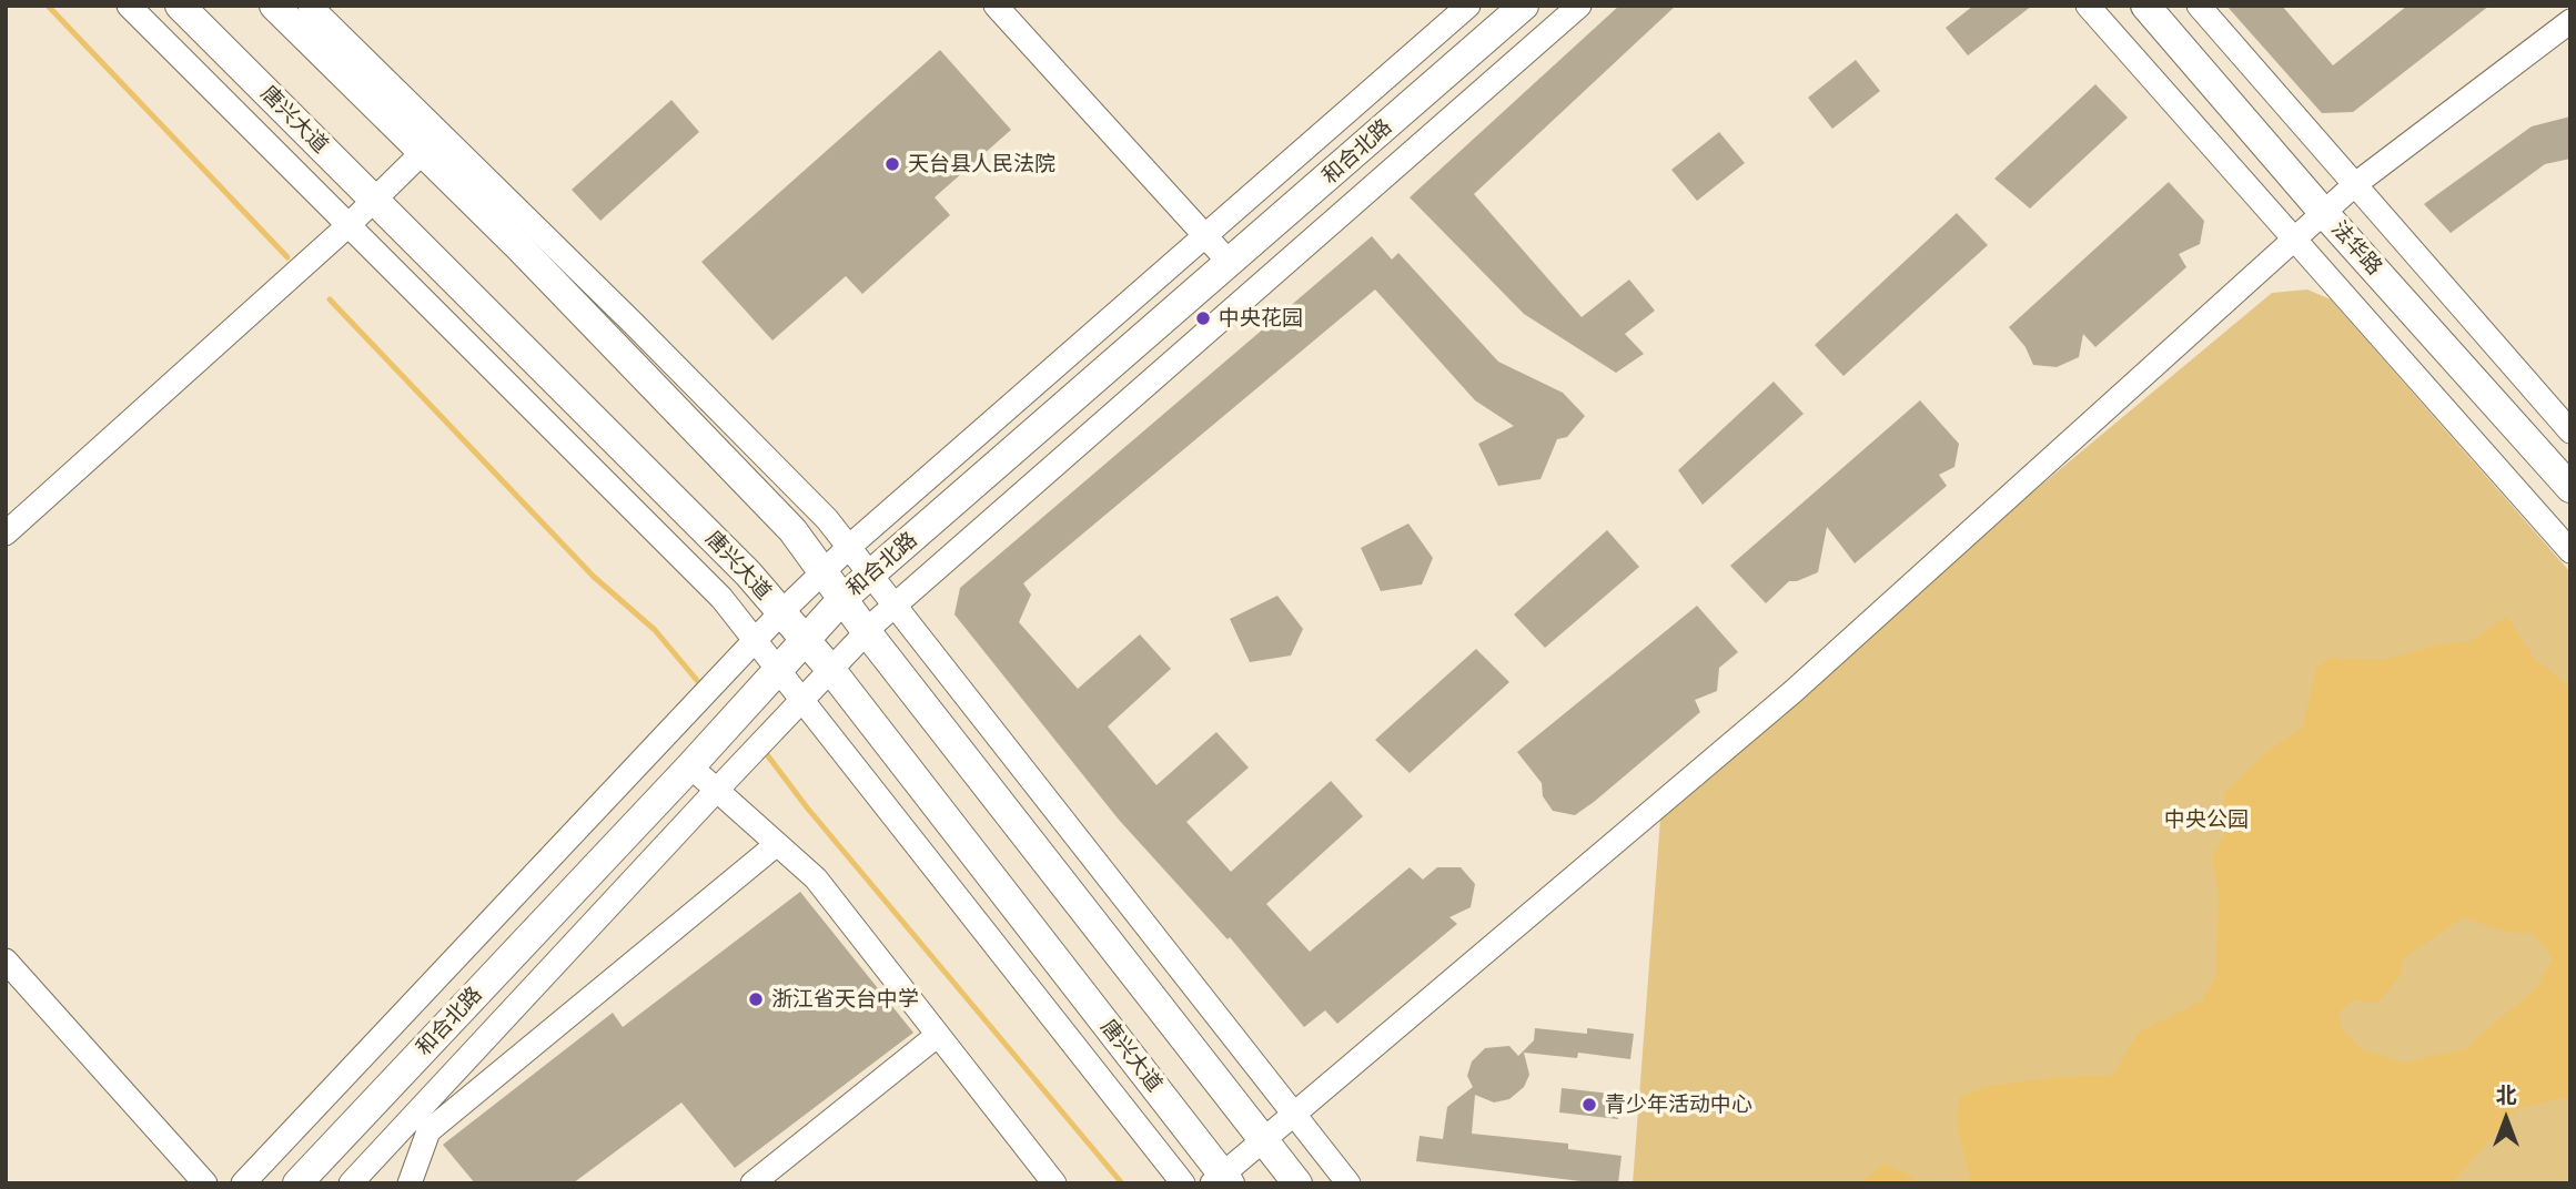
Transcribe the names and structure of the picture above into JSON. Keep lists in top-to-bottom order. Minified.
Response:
{"streets":{"main road":["唐兴大道","和合北路","法华路"]},"crossings":[["唐兴大道","和合北路"]],"parks":["中央公园"],"places":["天台县人民法院","中央花园","浙江省天台中学","青少年活动中心"],"north":"top"}
